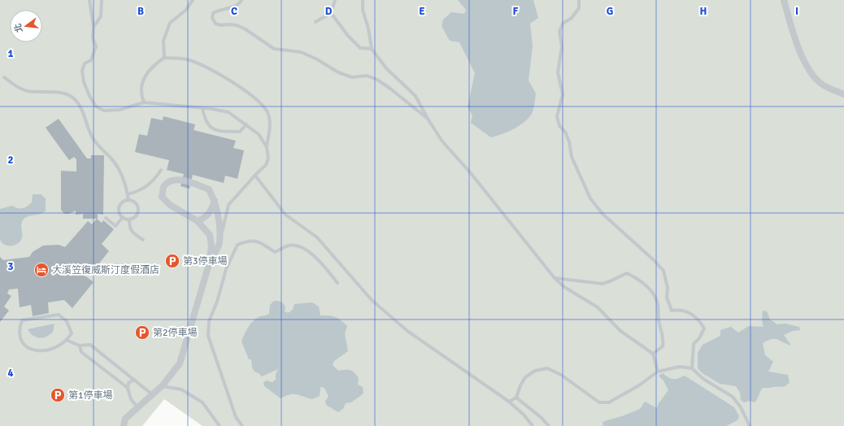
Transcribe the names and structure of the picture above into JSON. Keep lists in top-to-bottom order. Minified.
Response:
{"places":{"parking":["第3停車場","第2停車場","第1停車場"],"hotel":["大溪笠復威斯汀度假酒店"]},"north":"left","grid":{"columns":["B","C","D","E","F","G","H","I"],"rows":["1","2","3","4"]}}
